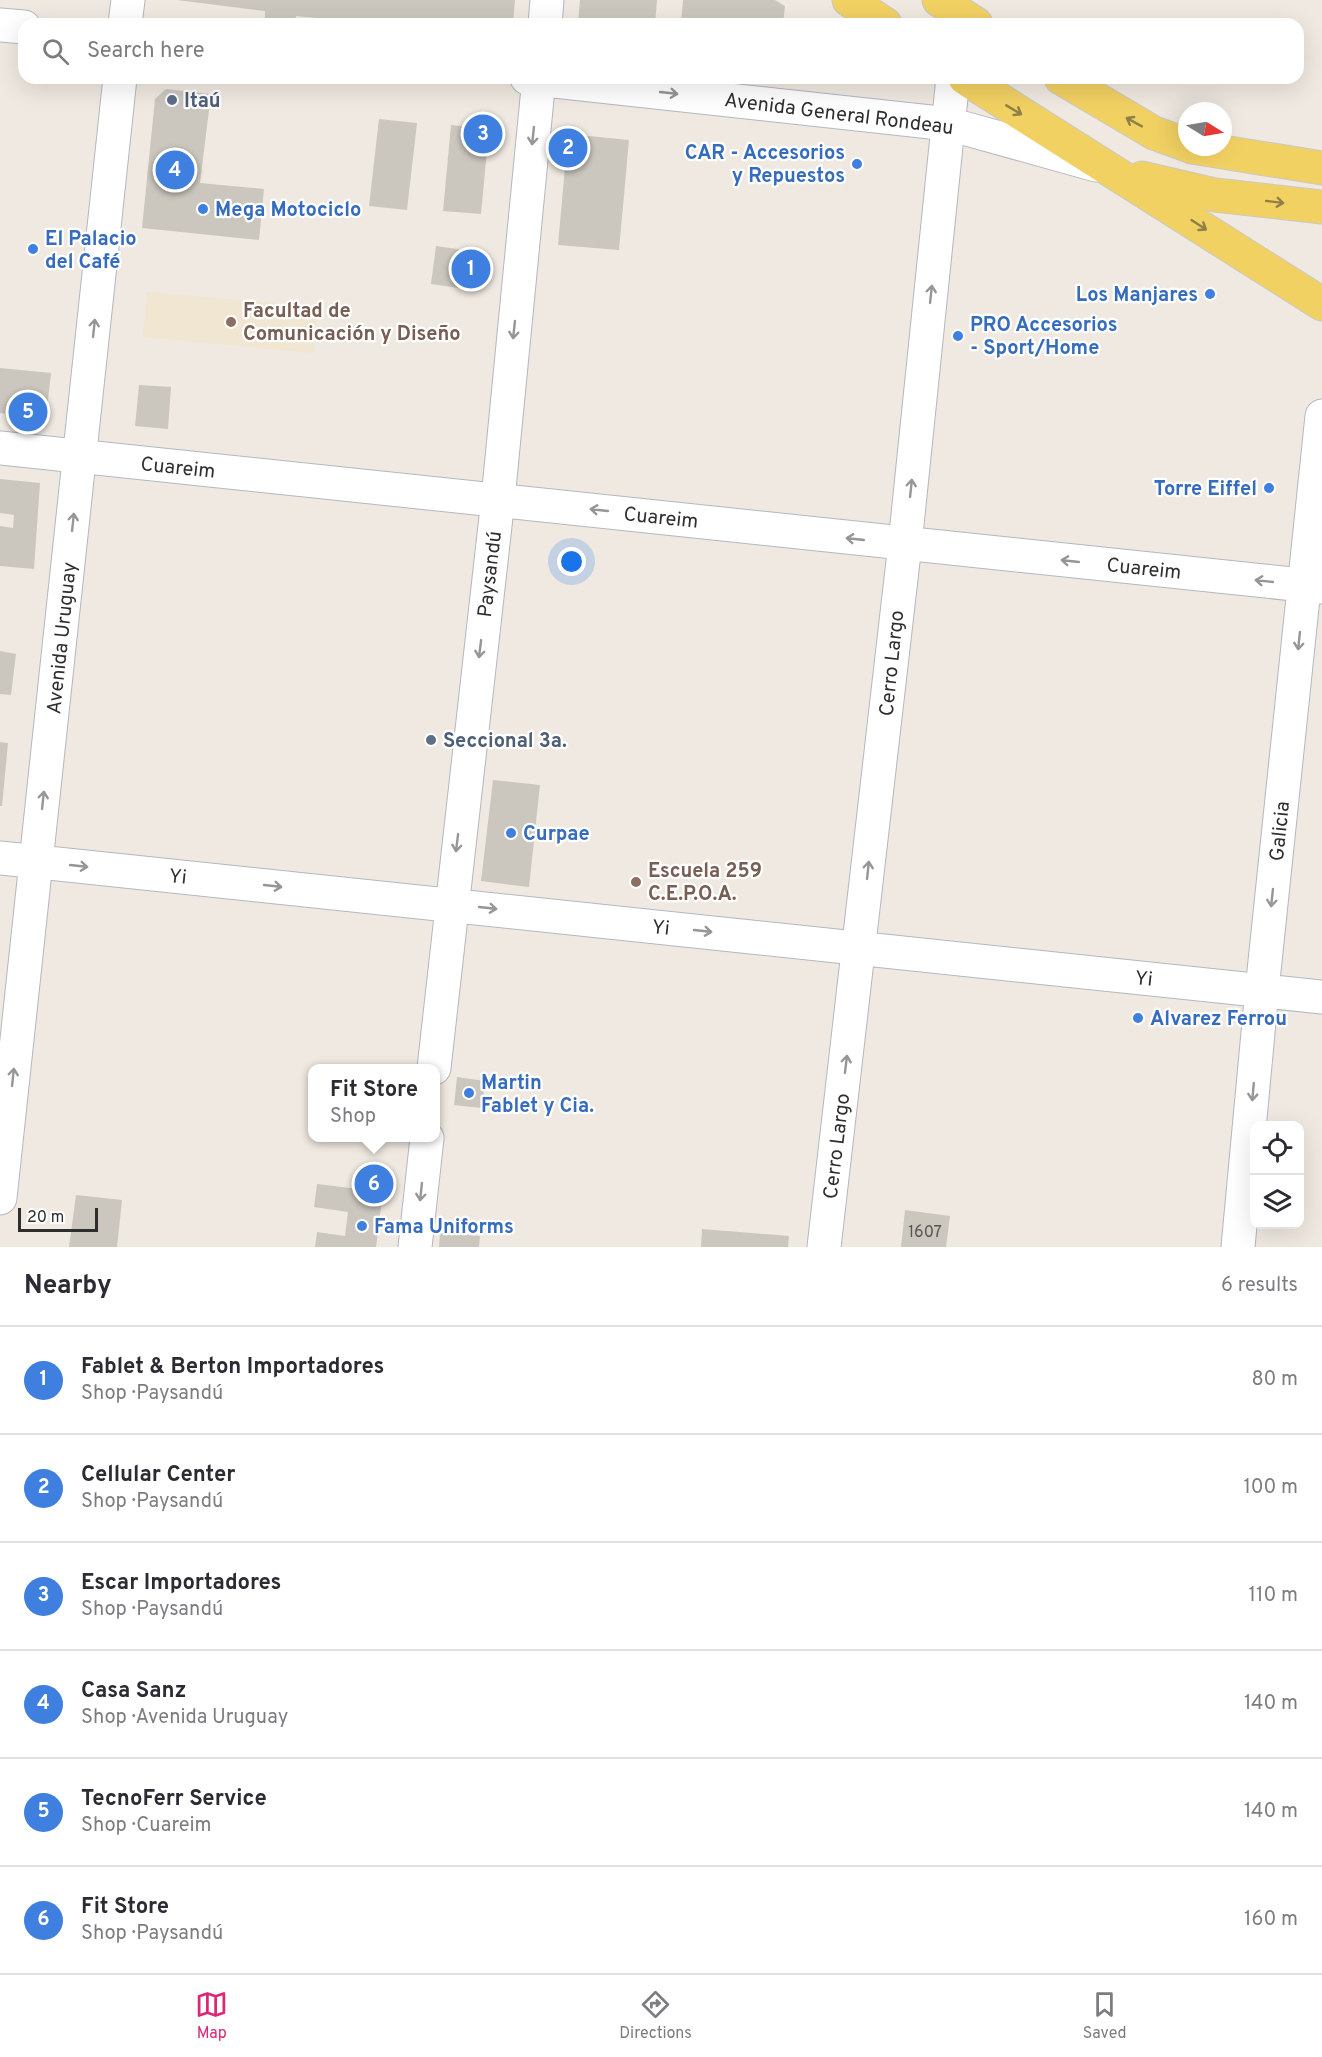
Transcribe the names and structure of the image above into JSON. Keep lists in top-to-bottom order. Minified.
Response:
{"streets":{"main road":["Avenida General Rondeau"],"street":["Cuareim","Paysandú","Avenida Uruguay","Cerro Largo","Galicia","Yi"]},"crossings":[["Avenida General Rondeau","Cerro Largo"],["Cuareim","Paysandú"],["Cuareim","Avenida Uruguay"],["Cuareim","Cerro Largo"],["Cuareim","Galicia"],["Paysandú","Yi"],["Avenida Uruguay","Yi"],["Cerro Largo","Yi"],["Galicia","Yi"]],"one_way":["Avenida General Rondeau","Cuareim","Paysandú","Avenida Uruguay","Cerro Largo","Galicia","Yi"],"places":["Itaú","CAR - Accesorios y Repuestos","Mega Motociclo","El Palacio del Café","Los Manjares","Facultad de Comunicación y Diseño","PRO Accesorios - Sport/Home","Torre Eiffel","Seccional 3a.","Curpae","Escuela 259 C.E.P.O.A.","Alvarez Ferrou","Martin Fablet y Cia.","Fama Uniforms"],"house_numbers":["1607"],"scale_bar":"20 m","north":"right","page":{"search":"Search here","pins":["3","2","4","1","5","6"],"popup":["Fit Store","Shop"],"scale":"20 m","heading":["Nearby","6 results"],"list":[{"mark":"1","name":"Fablet & Berton Importadores","note":"Shop · Paysandú","value":"80 m"},{"mark":"2","name":"Cellular Center","note":"Shop · Paysandú","value":"100 m"},{"mark":"3","name":"Escar Importadores","note":"Shop · Paysandú","value":"110 m"},{"mark":"4","name":"Casa Sanz","note":"Shop · Avenida Uruguay","value":"140 m"},{"mark":"5","name":"TecnoFerr Service","note":"Shop · Cuareim","value":"140 m"},{"mark":"6","name":"Fit Store","note":"Shop · Paysandú","value":"160 m"}],"nav":["Map","Directions","Saved"]}}
